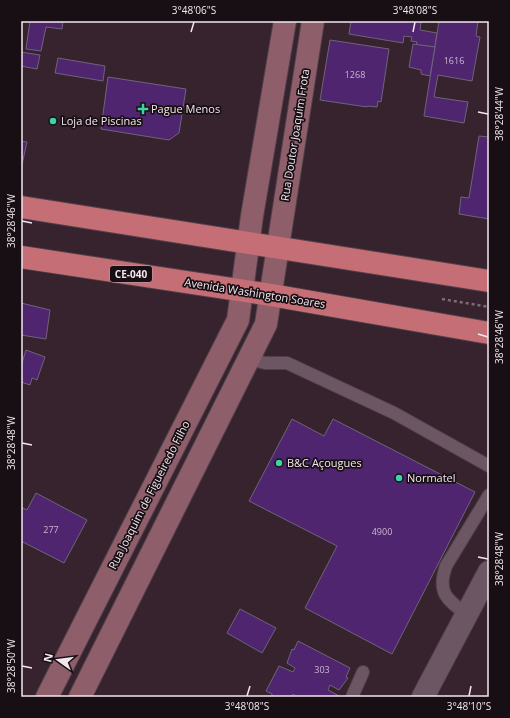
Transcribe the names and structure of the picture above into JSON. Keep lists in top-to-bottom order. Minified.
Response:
{"streets":{"highway":["CE-040","Avenida Washington Soares"],"main road":["Rua Doutor Joaquim Frota","Rua Joaquim de Figueiredo Filho"]},"crossings":[["Rua Doutor Joaquim Frota","Avenida Washington Soares"],["Avenida Washington Soares","Rua Joaquim de Figueiredo Filho"]],"places":{"health":["Pague Menos"],"other":["Loja de Piscinas","B&C Açougues","Normatel"]},"house_numbers":["1616","1268","277","4900","303"],"north":"left","coordinates":["3°48'06\"S","3°48'08\"S","38°28'44\"W","38°28'46\"W","38°28'48\"W","38°28'50\"W","3°48'10\"S"]}
